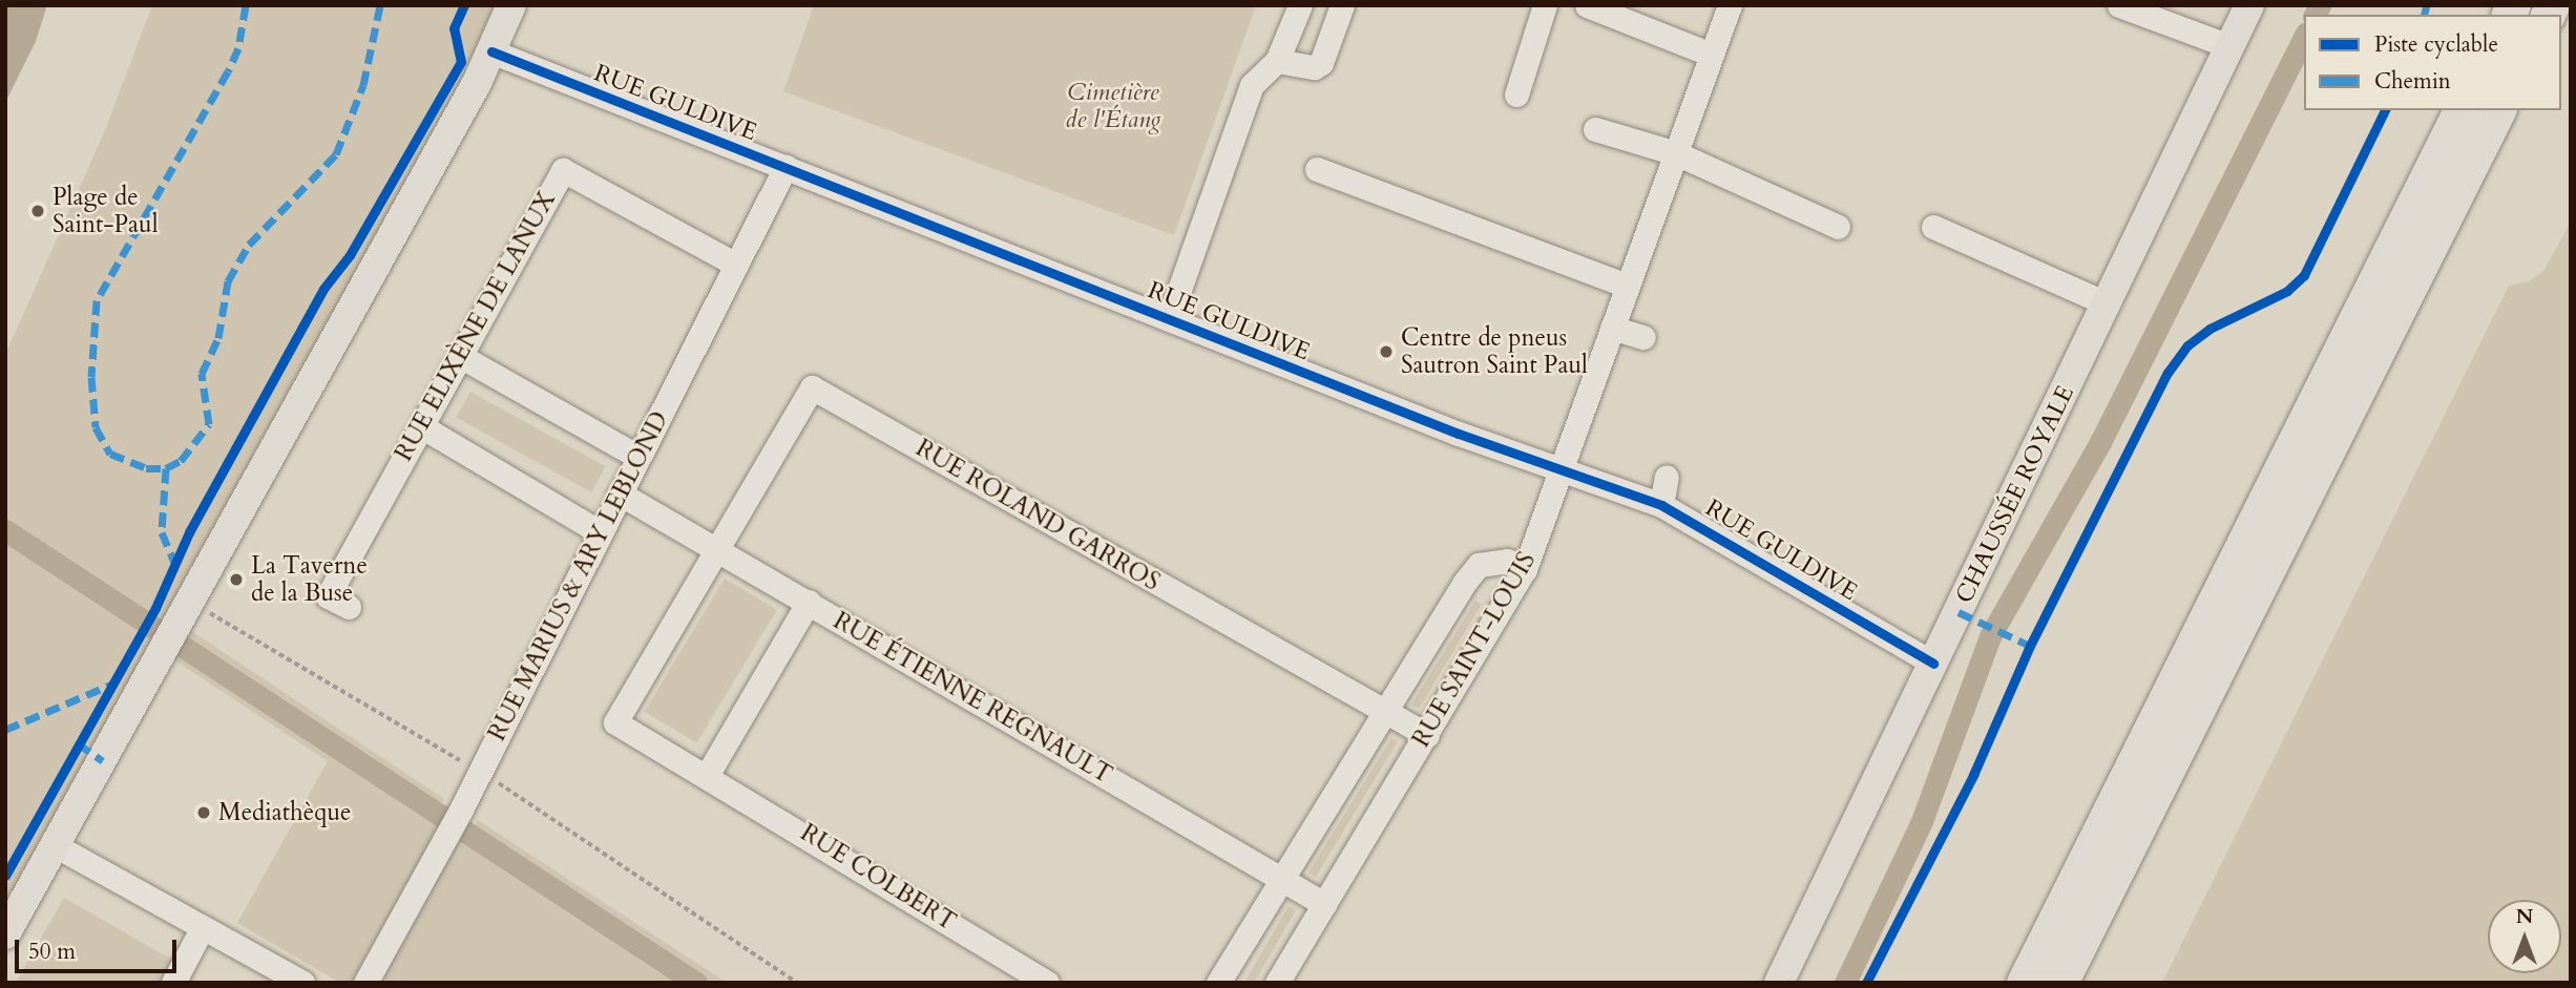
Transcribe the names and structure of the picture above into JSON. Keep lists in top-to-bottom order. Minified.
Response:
{"streets":{"main road":["CHAUSSÉE ROYALE"],"street":["RUE GULDIVE","RUE ELIXÈNE DE LANUX","RUE ROLAND GARROS","RUE MARIUS & ARY LEBLOND","RUE SAINT-LOUIS","RUE ÉTIENNE REGNAULT","RUE COLBERT"]},"crossings":[["RUE GULDIVE","CHAUSSÉE ROYALE"],["RUE GULDIVE","RUE MARIUS & ARY LEBLOND"],["RUE GULDIVE","RUE SAINT-LOUIS"],["RUE ELIXÈNE DE LANUX","RUE MARIUS & ARY LEBLOND"],["RUE ROLAND GARROS","RUE SAINT-LOUIS"],["RUE ROLAND GARROS","RUE ÉTIENNE REGNAULT"],["RUE ROLAND GARROS","RUE COLBERT"],["RUE MARIUS & ARY LEBLOND","RUE ÉTIENNE REGNAULT"],["RUE SAINT-LOUIS","RUE ÉTIENNE REGNAULT"],["RUE ÉTIENNE REGNAULT","RUE COLBERT"]],"parks":["Cimetière de l'Étang"],"places":["Plage de Saint-Paul","Centre de pneus Sautron Saint Paul","La Taverne de la Buse","Mediathèque"],"legend":["Piste cyclable","Chemin"],"scale_bar":"50 m","north":"top"}
